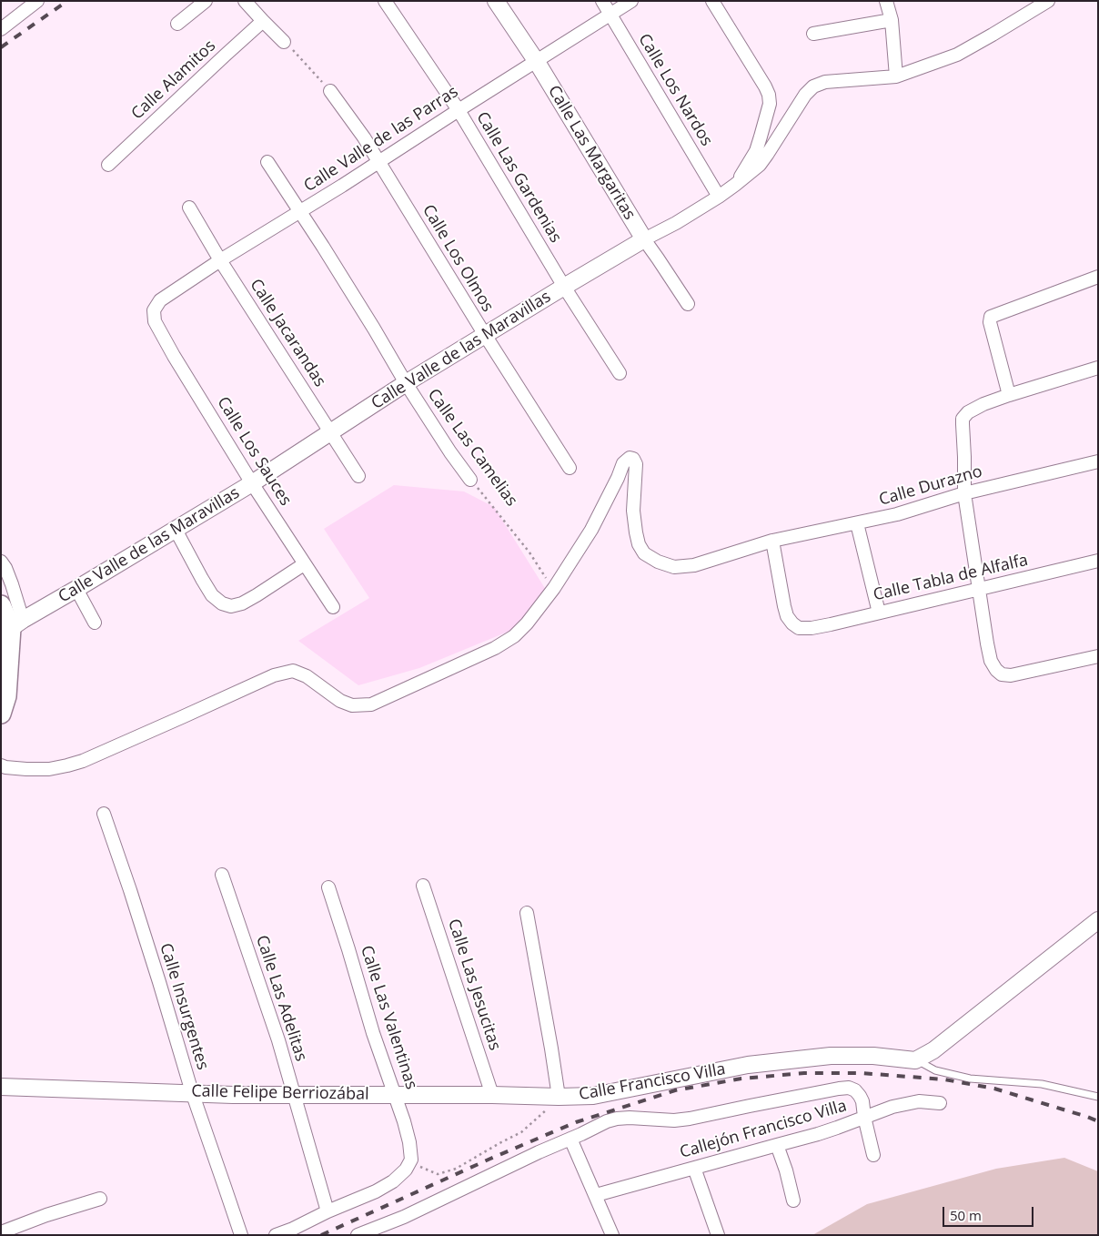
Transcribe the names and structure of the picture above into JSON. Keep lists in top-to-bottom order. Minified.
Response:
{"streets":{"street":["Calle Alamitos","Calle Los Nardos","Calle Valle de las Parras","Calle Las Margaritas","Calle Las Gardenias","Calle Los Olmos","Calle Jacarandas","Calle Valle de las Maravillas","Calle Las Camelias","Calle Los Sauces","Calle Durazno","Calle Tabla de Alfalfa","Calle Las Jesucitas","Calle Las Adelitas","Calle Insurgentes","Calle Las Valentinas","Calle Francisco Villa","Calle Felipe Berriozábal","Callejón Francisco Villa"]},"crossings":[["Calle Los Nardos","Calle Valle de las Parras"],["Calle Los Nardos","Calle Valle de las Maravillas"],["Calle Valle de las Parras","Calle Las Margaritas"],["Calle Valle de las Parras","Calle Las Gardenias"],["Calle Valle de las Parras","Calle Los Olmos"],["Calle Valle de las Parras","Calle Jacarandas"],["Calle Valle de las Parras","Calle Las Camelias"],["Calle Valle de las Parras","Calle Los Sauces"],["Calle Las Margaritas","Calle Valle de las Maravillas"],["Calle Las Gardenias","Calle Valle de las Maravillas"],["Calle Los Olmos","Calle Valle de las Maravillas"],["Calle Jacarandas","Calle Valle de las Maravillas"],["Calle Valle de las Maravillas","Calle Las Camelias"],["Calle Valle de las Maravillas","Calle Los Sauces"],["Calle Las Camelias","Calle Durazno"],["Calle Durazno","Calle Tabla de Alfalfa"],["Calle Las Jesucitas","Calle Felipe Berriozábal"],["Calle Las Adelitas","Calle Felipe Berriozábal"],["Calle Insurgentes","Calle Felipe Berriozábal"],["Calle Las Valentinas","Calle Francisco Villa"],["Calle Las Valentinas","Calle Felipe Berriozábal"],["Calle Francisco Villa","Calle Felipe Berriozábal"],["Calle Francisco Villa","Callejón Francisco Villa"]],"scale_bar":"50 m"}
